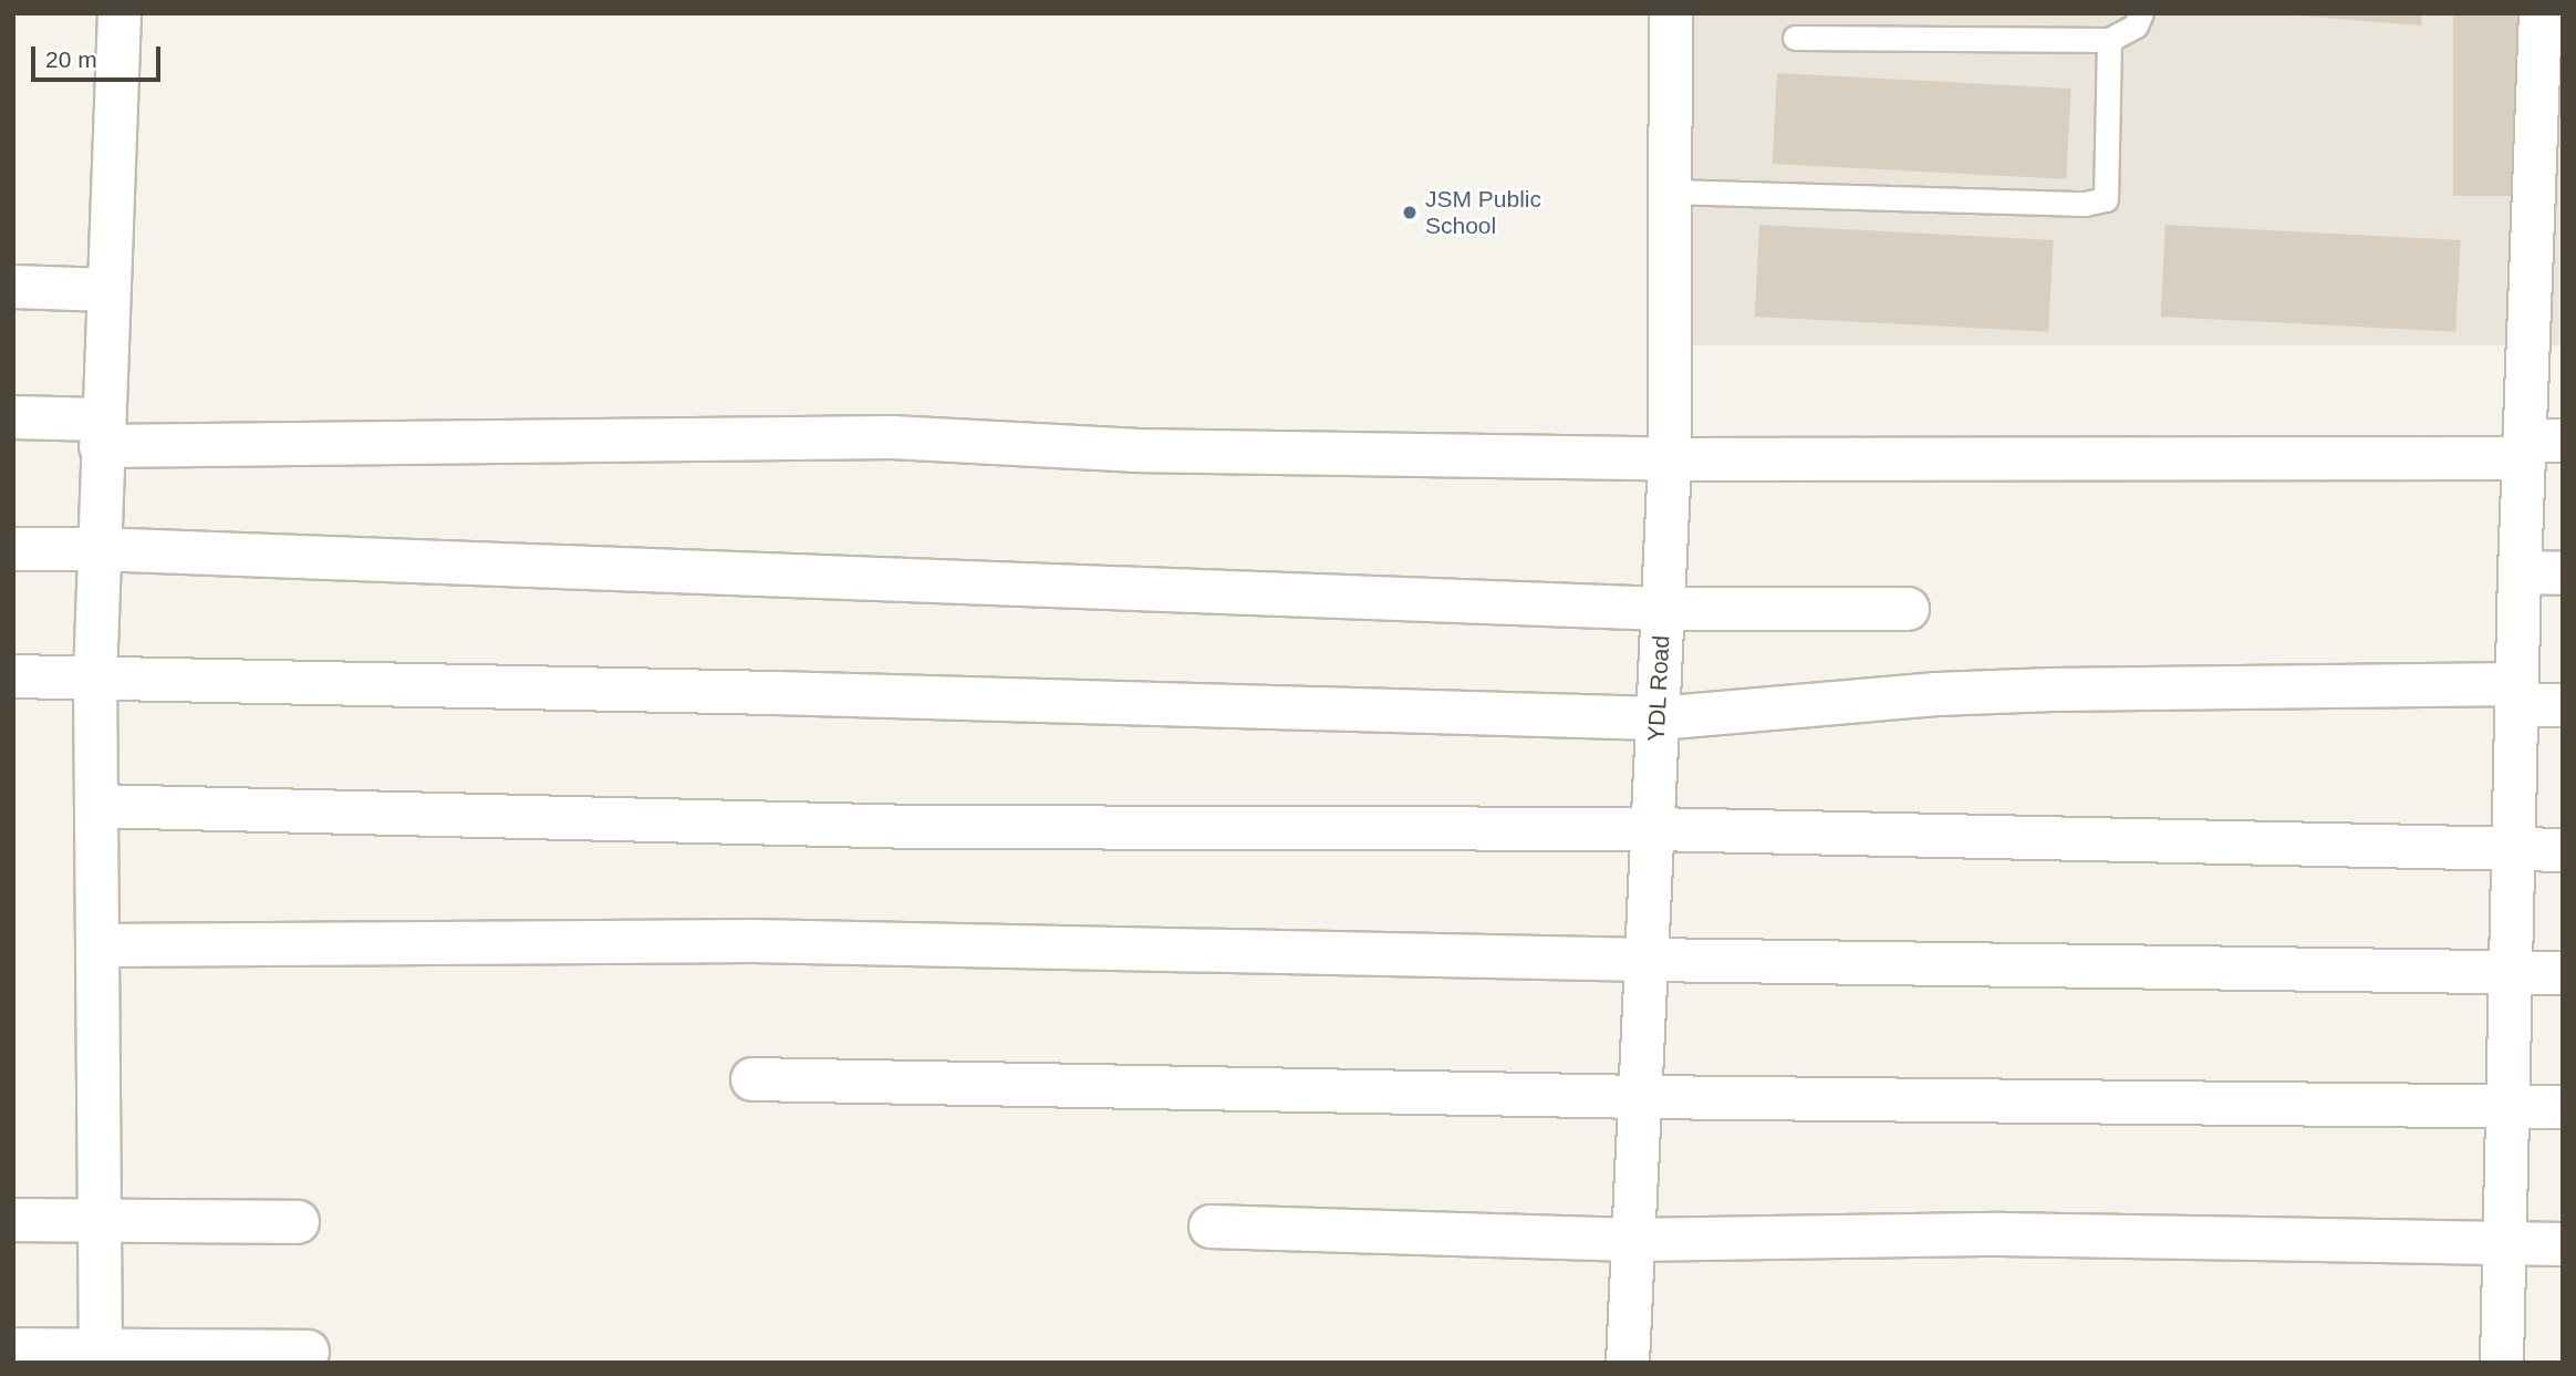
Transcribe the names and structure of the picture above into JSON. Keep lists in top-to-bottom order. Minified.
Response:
{"streets":{"street":["YDL Road"]},"places":["JSM Public School"],"scale_bar":"20 m"}
